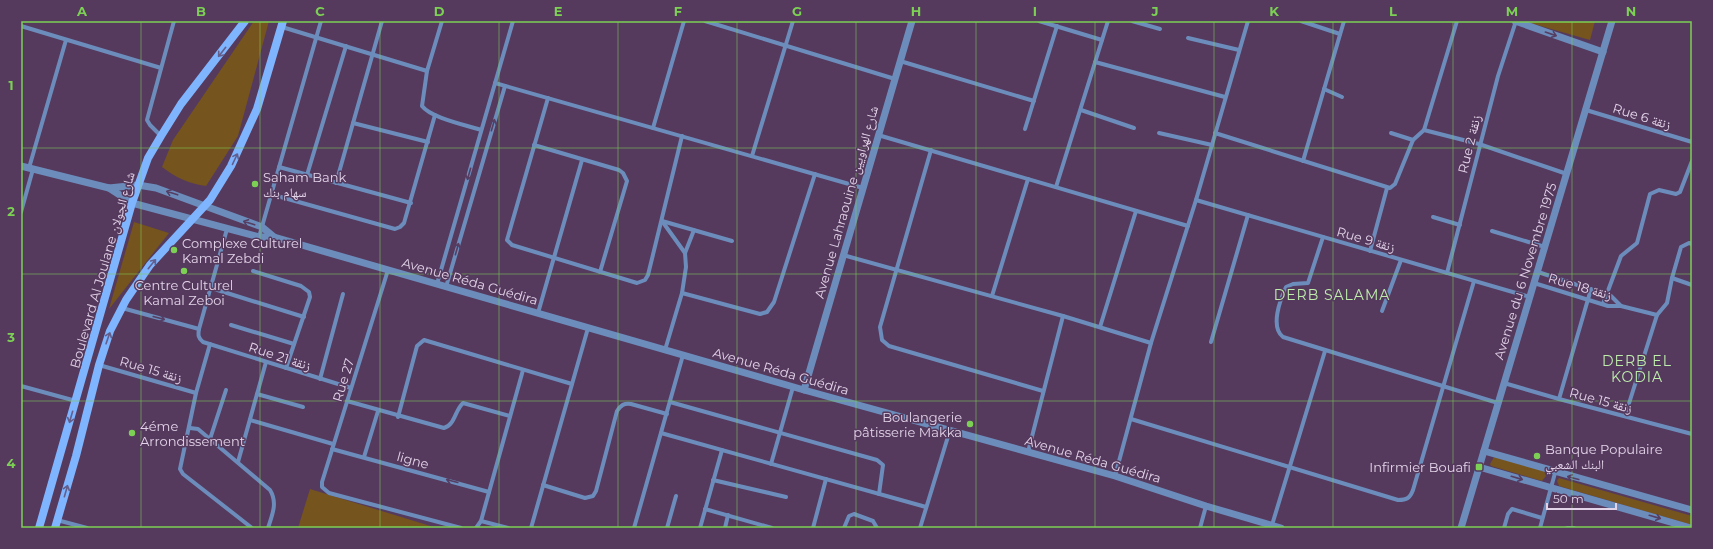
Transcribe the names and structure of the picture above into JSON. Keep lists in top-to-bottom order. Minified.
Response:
{"streets":{"main road":["Boulevard Al Joulane شارع الجولان"],"street":["Rue 6 زنقة","Rue 2 زنقة","Avenue Lahraouine شارع الهراويين","Rue 9 زنقة","Avenue du 6 Novembre 1975","Avenue Réda Guédira","Rue 18 زنقة","Rue 21 زنقة","Rue 15 زنقة","Rue 27","ligne"]},"crossings":[["Rue 6 زنقة","Avenue du 6 Novembre 1975"],["Rue 2 زنقة","Rue 9 زنقة"],["Avenue Lahraouine شارع الهراويين","Avenue Réda Guédira"],["Rue 9 زنقة","Avenue du 6 Novembre 1975"],["Boulevard Al Joulane شارع الجولان","Avenue Réda Guédira"],["Boulevard Al Joulane شارع الجولان","Rue 15 زنقة"],["Avenue du 6 Novembre 1975","Rue 18 زنقة"],["Avenue du 6 Novembre 1975","Rue 15 زنقة"],["Avenue Réda Guédira","Rue 27"],["Rue 21 زنقة","Rue 27"],["Rue 27","ligne"]],"one_way":["ligne"],"districts":["DERB SALAMA","DERB EL KODIA"],"places":{"other":["Saham Bank سهام بنك","Complexe Culturel Kamal Zebdi","Centre Culturel Kamal Zeboi","Boulangerie pâtisserie Makka","4éme Arrondissement","Banque Populaire البنك الشعبي"],"transit":["Infirmier Bouafi"]},"scale_bar":"50 m","grid":{"columns":["A","B","C","D","E","F","G","H","I","J","K","L","M","N"],"rows":["1","2","3","4"]}}
